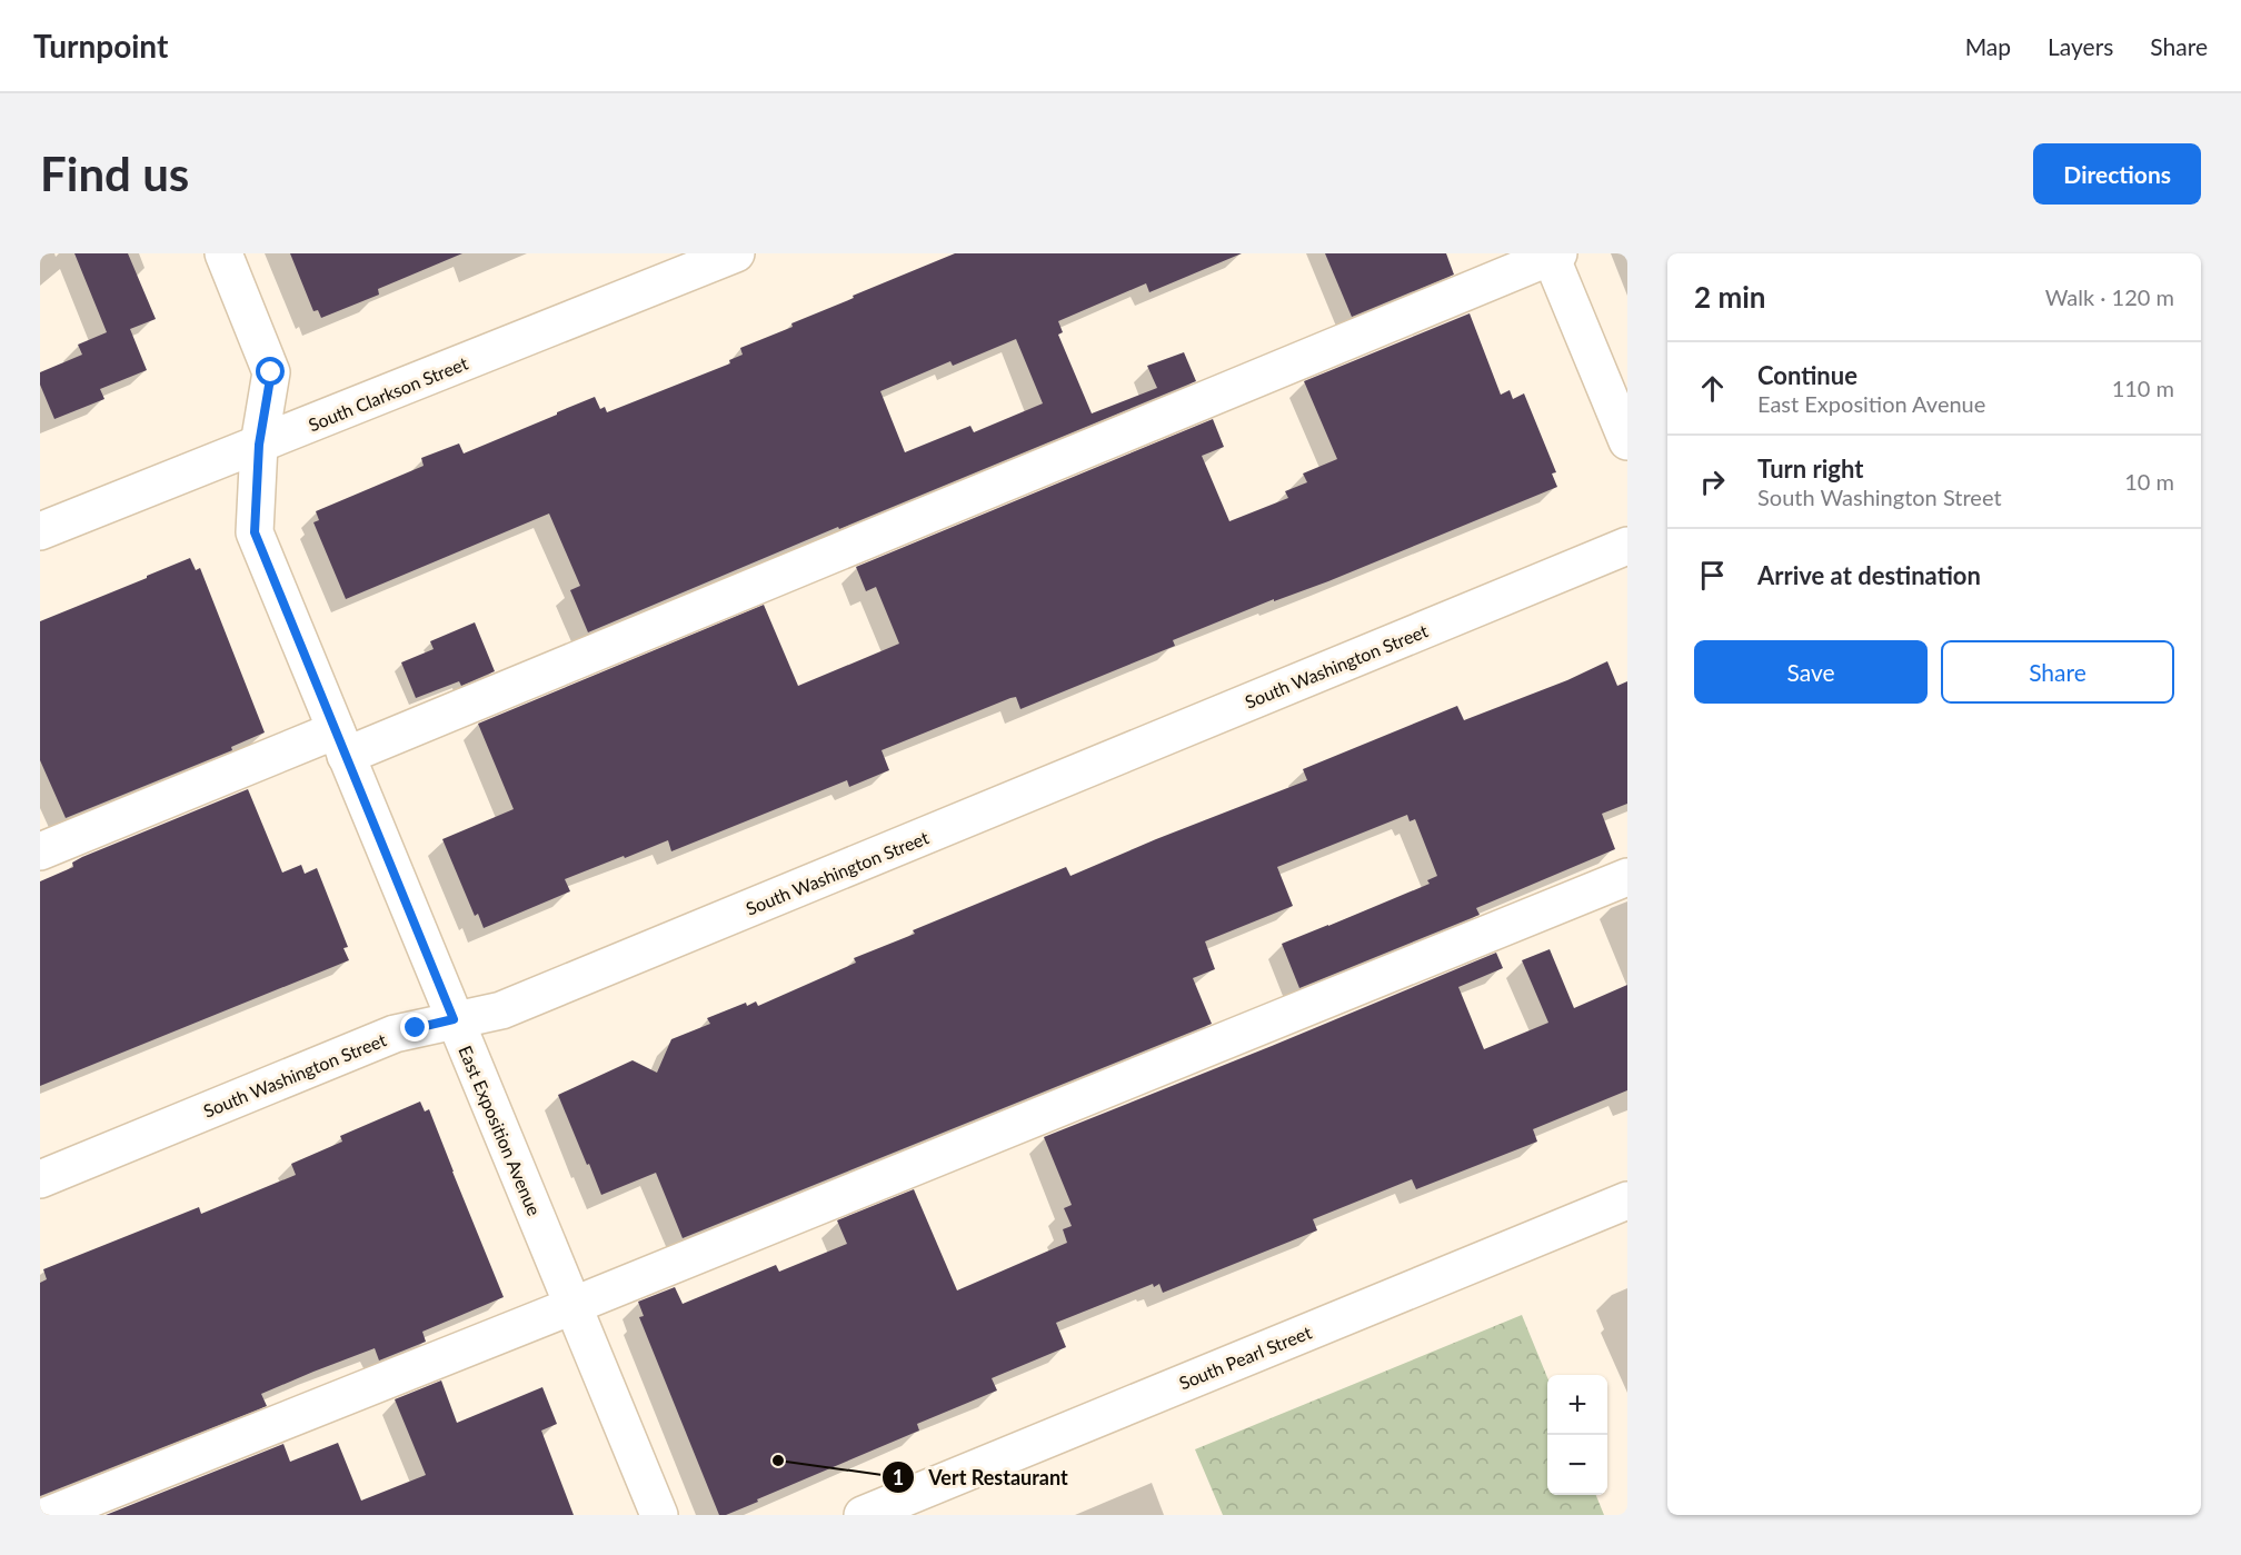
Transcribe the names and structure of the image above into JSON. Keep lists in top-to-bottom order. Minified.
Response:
{"streets":{"street":["South Clarkson Street","South Washington Street","East Exposition Avenue","South Pearl Street"]},"crossings":[["South Clarkson Street","East Exposition Avenue"],["South Washington Street","East Exposition Avenue"]],"places":["Vert Restaurant"],"page":{"header":"Turnpoint","nav":["Map","Layers","Share"],"buttons":["Directions",["Save","Share"]],"title":"Find us","heading":["2 min","Walk · 120 m"],"list":[["Continue","East Exposition Avenue","110 m"],["Turn right","South Washington Street","10 m"],"Arrive at destination"],"map_buttons":["+","−"]}}
